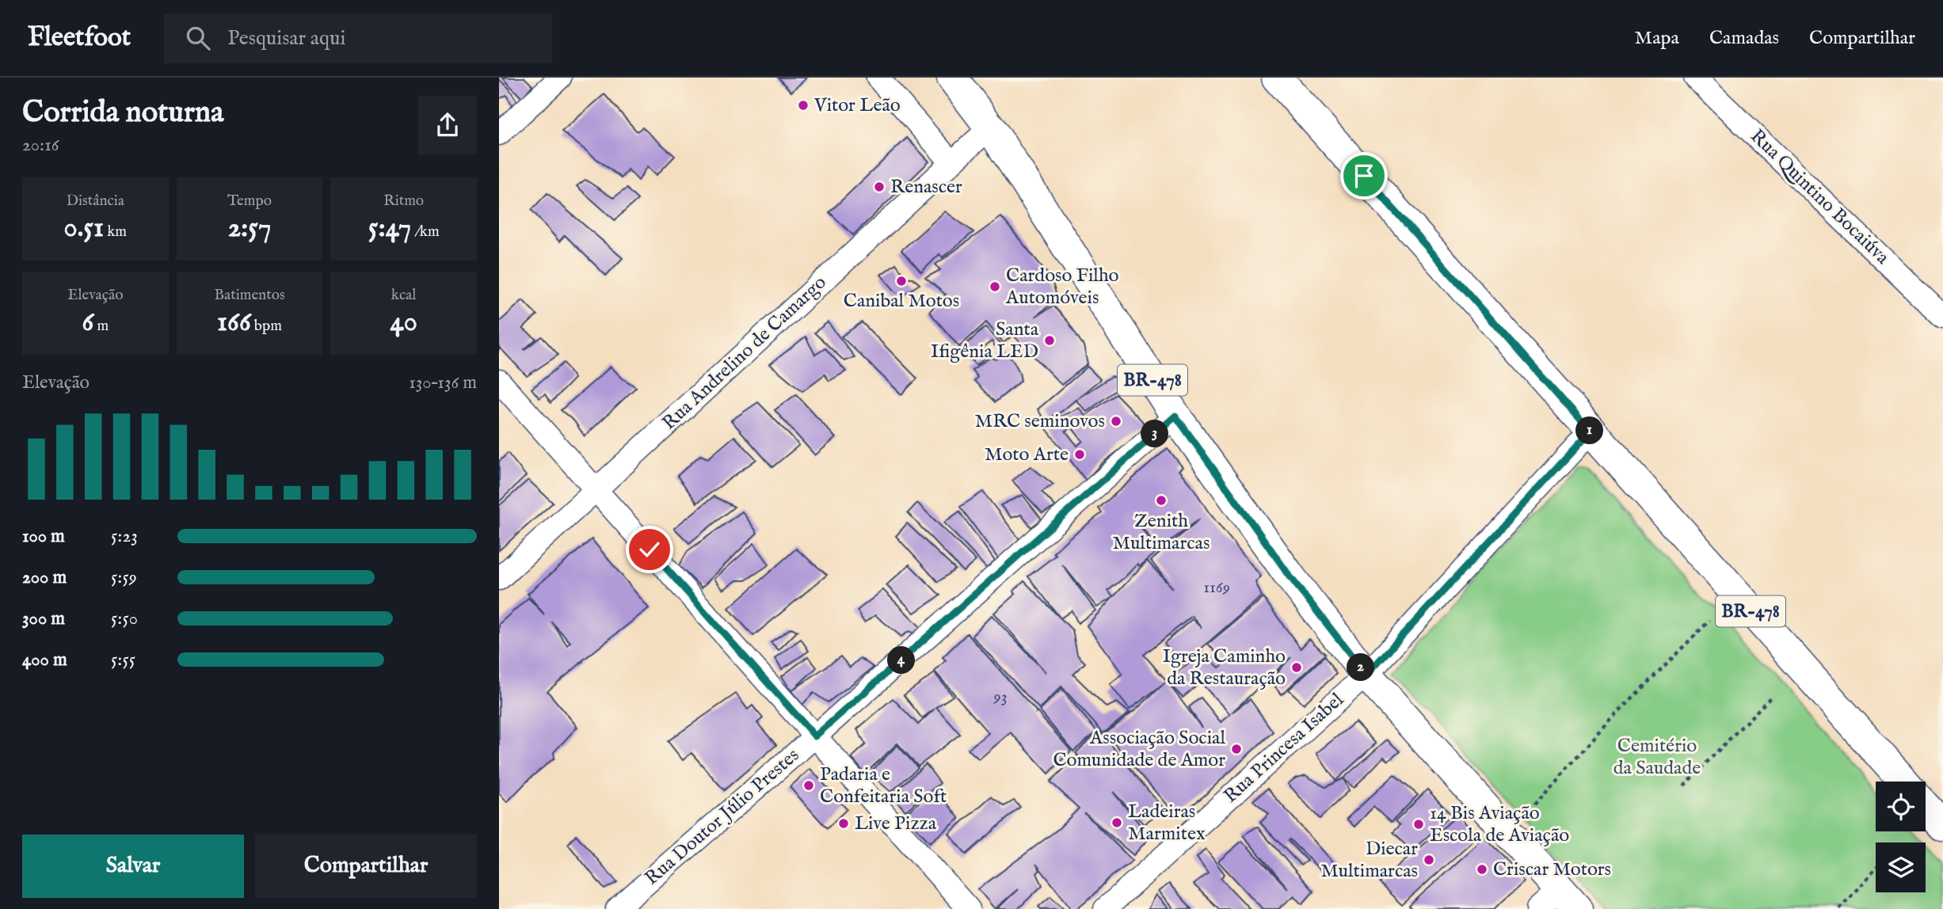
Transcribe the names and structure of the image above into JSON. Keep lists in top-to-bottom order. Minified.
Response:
{"streets":{"main road":["BR-478"],"street":["Rua Quintino Bocaiúva","Rua Andrelino de Camargo","Rua Princesa Isabel","Rua Doutor Júlio Prestes"]},"crossings":[["Rua Andrelino de Camargo","BR-478"],["BR-478","Rua Princesa Isabel"],["BR-478","Rua Doutor Júlio Prestes"]],"parks":["Cemitério da Saudade"],"places":["Vitor Leão","Renascer","Canibal Motos","Cardoso Filho Automóveis","Santa Ifigênia LED","MRC seminovos","Moto Arte","Zenith Multimarcas","Igreja Caminho da Restauração","Associação Social Comunidade de Amor","Padaria e Confeitaria Soft","Ladeiras Marmitex","Live Pizza","14 Bis Aviação Escola de Aviação","Diecar Multimarcas","Criscar Motors"],"house_numbers":["1169","93"],"page":{"header":"Fleetfoot","search":"Pesquisar aqui","nav":["Mapa","Camadas","Compartilhar"],"heading":["Corrida noturna","20:16"],"stats":[["Distância","0.51 km"],["Tempo","2:57"],["Ritmo","5:47 /km"],["Elevação","6 m"],["Batimentos","166 bpm"],["kcal","40"]],"chart":["Elevação","130–136 m"],"pins":["1","3","4","2"],"list":[{"name":"100 m","note":"5:23"},{"name":"200 m","note":"5:59"},{"name":"300 m","note":"5:50"},{"name":"400 m","note":"5:55"}],"buttons":["Salvar","Compartilhar"]}}
